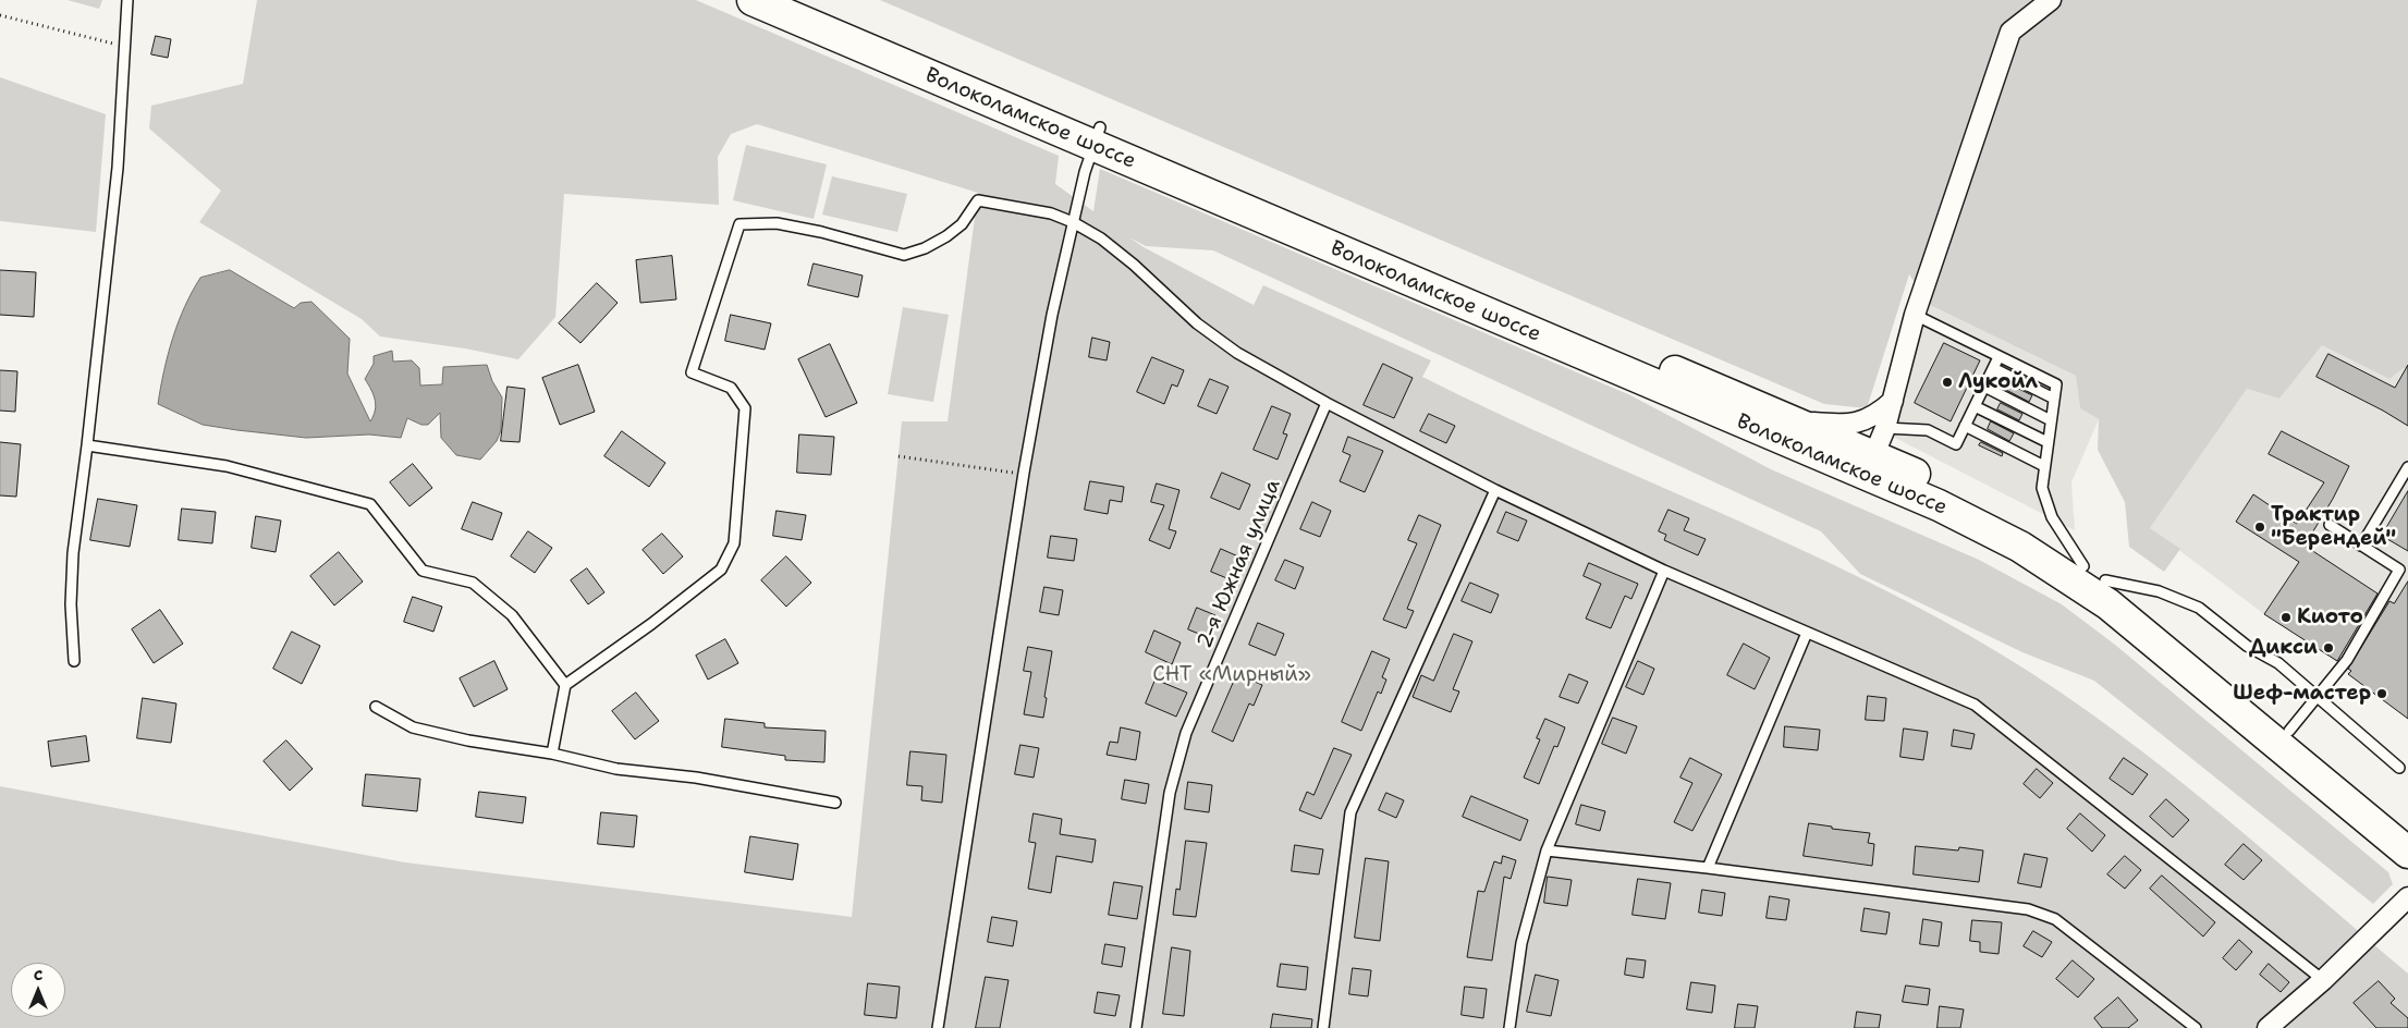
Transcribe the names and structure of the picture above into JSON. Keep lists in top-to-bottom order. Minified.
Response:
{"streets":{"main road":["Волоколамское шоссе"],"lane":["2-я Южная улица"]},"parks":["СНТ «Мирный»"],"places":["Лукойл","Трактир \"Берендей\"","Киото","Дикси","Шеф-мастер"],"north":"top"}
